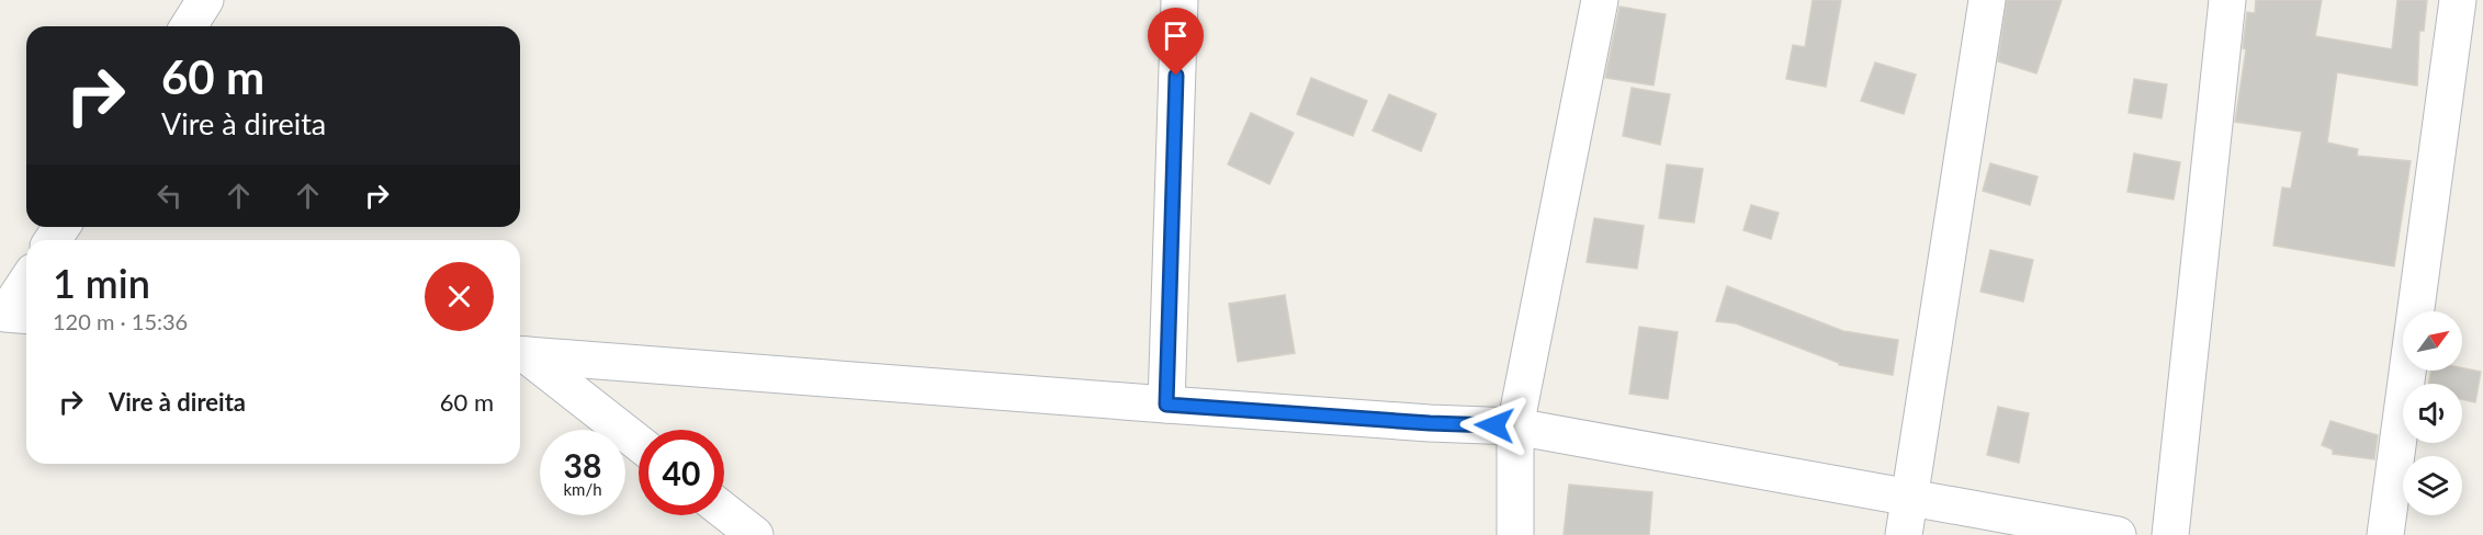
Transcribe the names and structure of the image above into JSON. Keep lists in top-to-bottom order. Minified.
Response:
{"north":"top right","page":{"turn":["60 m","Vire à direita"],"heading":["1 min","120 m · 15:36"],"list":[{"name":"Vire à direita","value":"60 m"}],"speed":"38 km/h","limit":"40"}}
